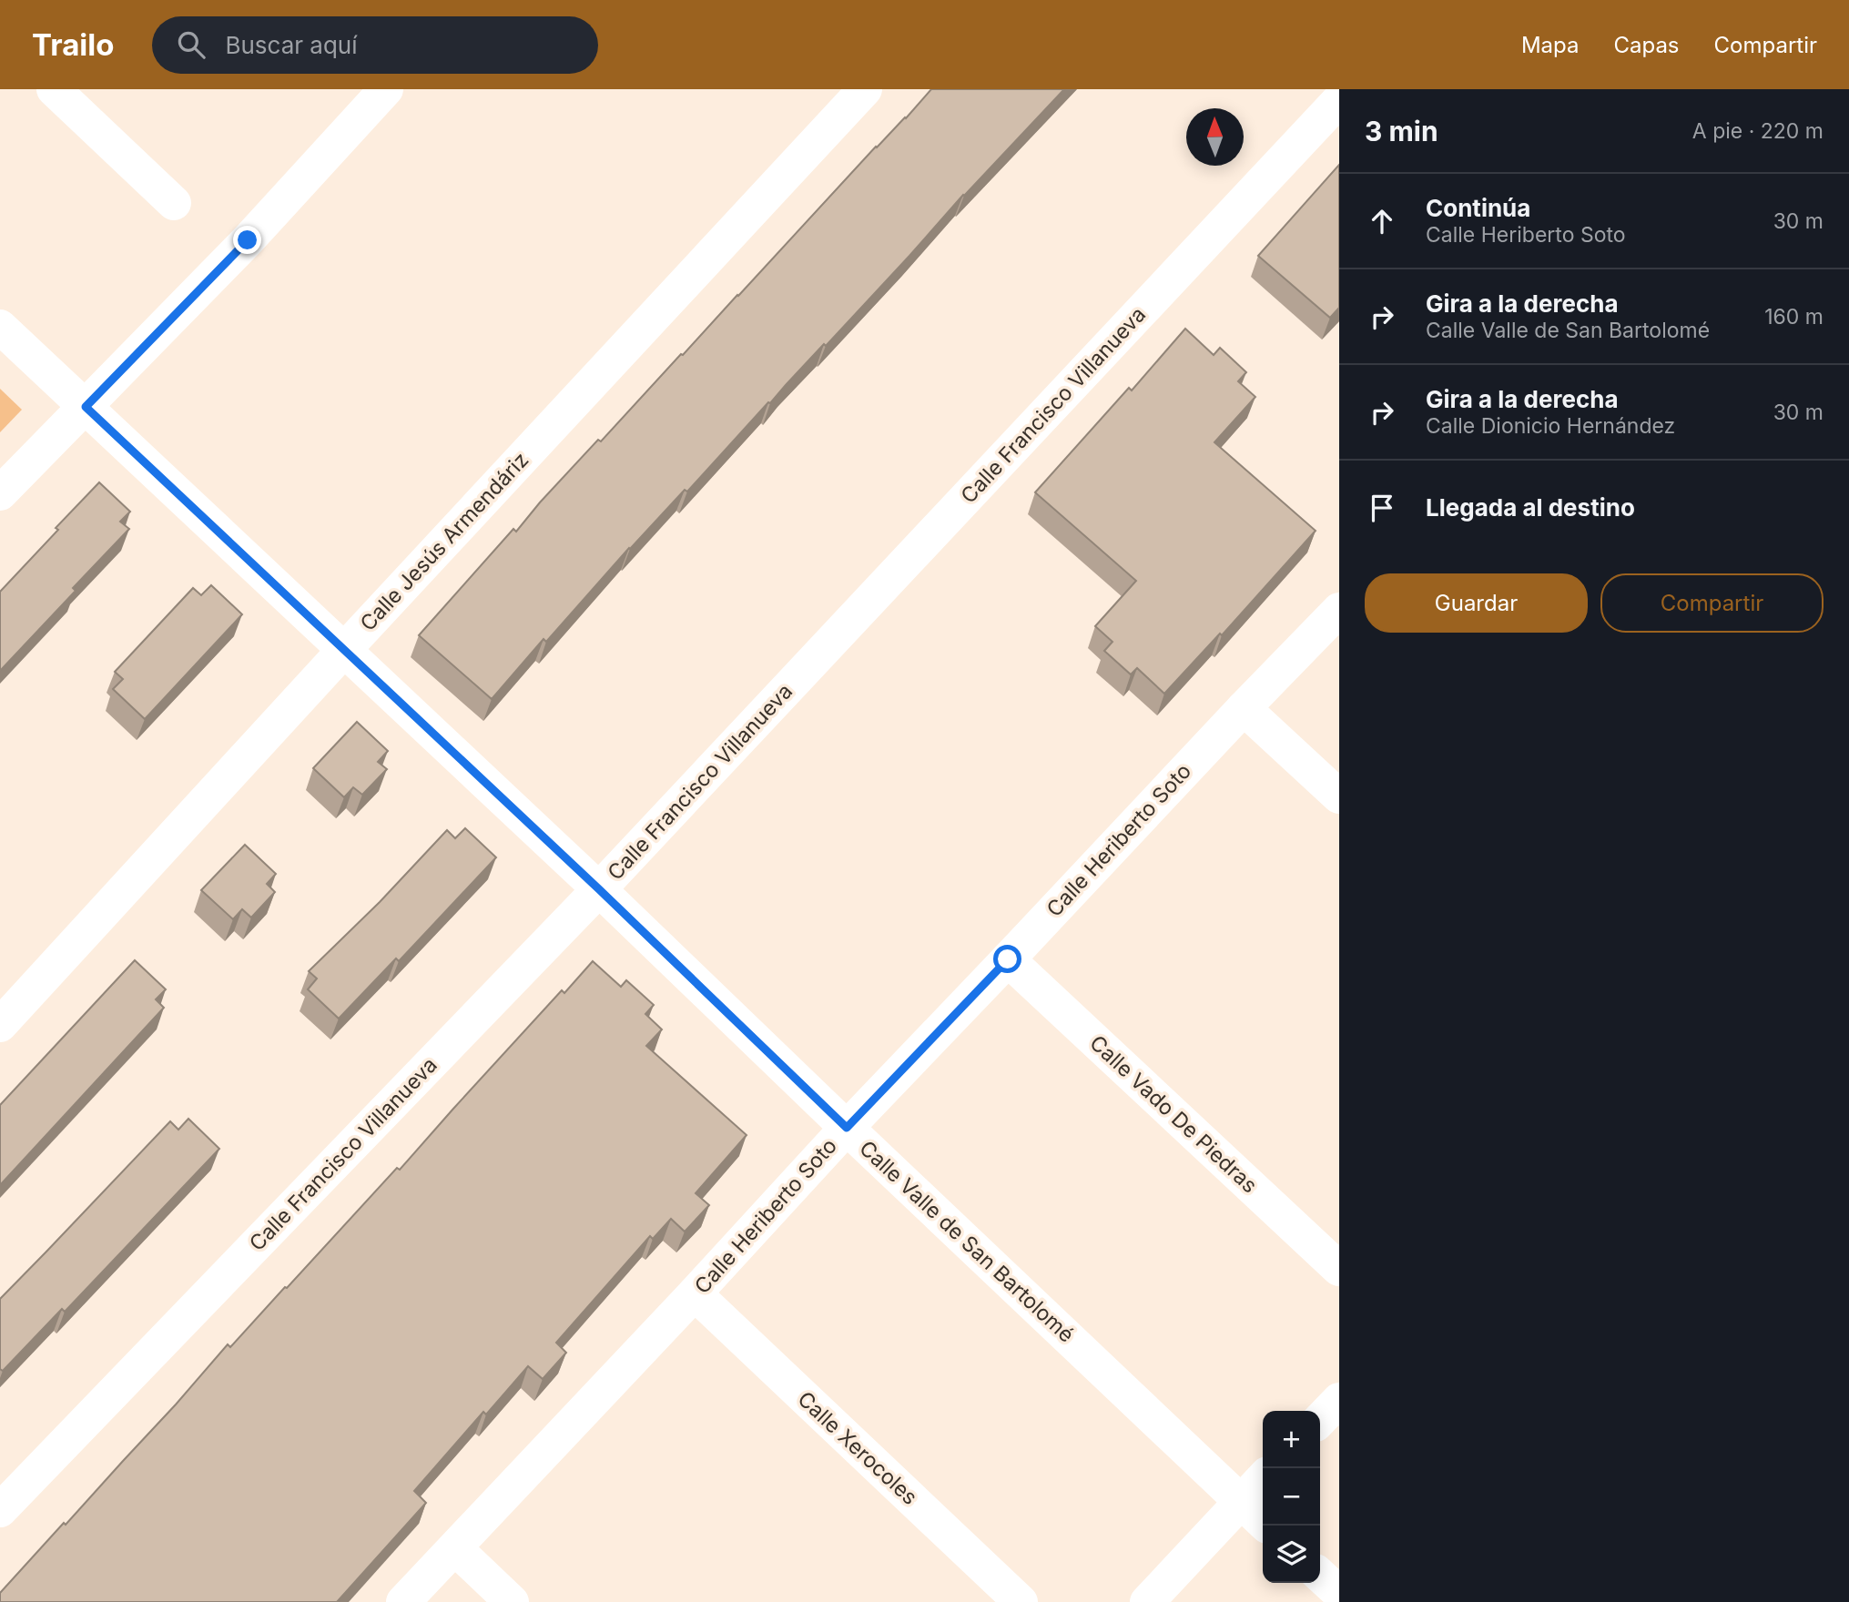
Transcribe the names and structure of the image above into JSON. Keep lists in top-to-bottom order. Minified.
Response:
{"streets":{"street":["Calle Francisco Villanueva","Calle Jesús Armendáriz","Calle Heriberto Soto","Calle Vado De Piedras","Calle Valle de San Bartolomé","Calle Xerocoles"]},"crossings":[["Calle Francisco Villanueva","Calle Valle de San Bartolomé"],["Calle Jesús Armendáriz","Calle Valle de San Bartolomé"],["Calle Heriberto Soto","Calle Vado De Piedras"],["Calle Heriberto Soto","Calle Valle de San Bartolomé"],["Calle Heriberto Soto","Calle Xerocoles"]],"north":"top","page":{"header":"Trailo","search":"Buscar aquí","nav":["Mapa","Capas","Compartir"],"heading":["3 min","A pie · 220 m"],"list":[["Continúa","Calle Heriberto Soto","30 m"],["Gira a la derecha","Calle Valle de San Bartolomé","160 m"],["Gira a la derecha","Calle Dionicio Hernández","30 m"],"Llegada al destino"],"buttons":["Guardar","Compartir"],"map_buttons":["+","−"]}}
